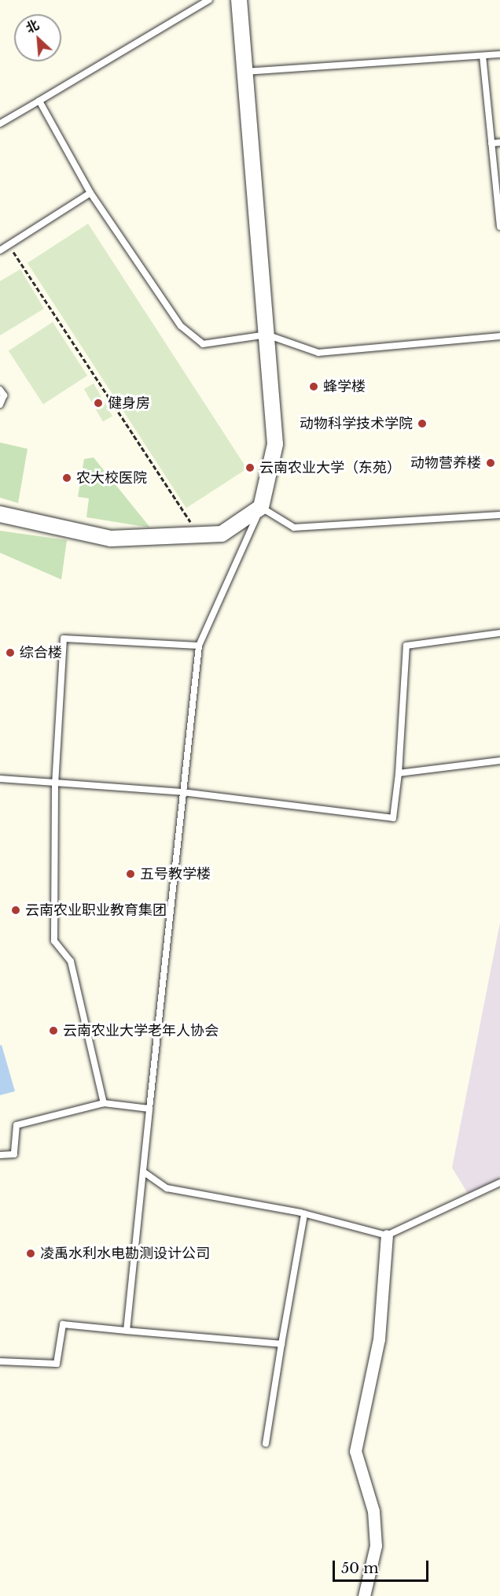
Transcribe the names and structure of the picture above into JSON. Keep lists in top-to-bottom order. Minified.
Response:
{"places":["蜂学楼","健身房","动物科学技术学院","动物营养楼","云南农业大学（东苑）","农大校医院","综合楼","五号教学楼","云南农业职业教育集团","云南农业大学老年人协会","凌禹水利水电勘测设计公司"],"scale_bar":"50 m","north":"top left"}
